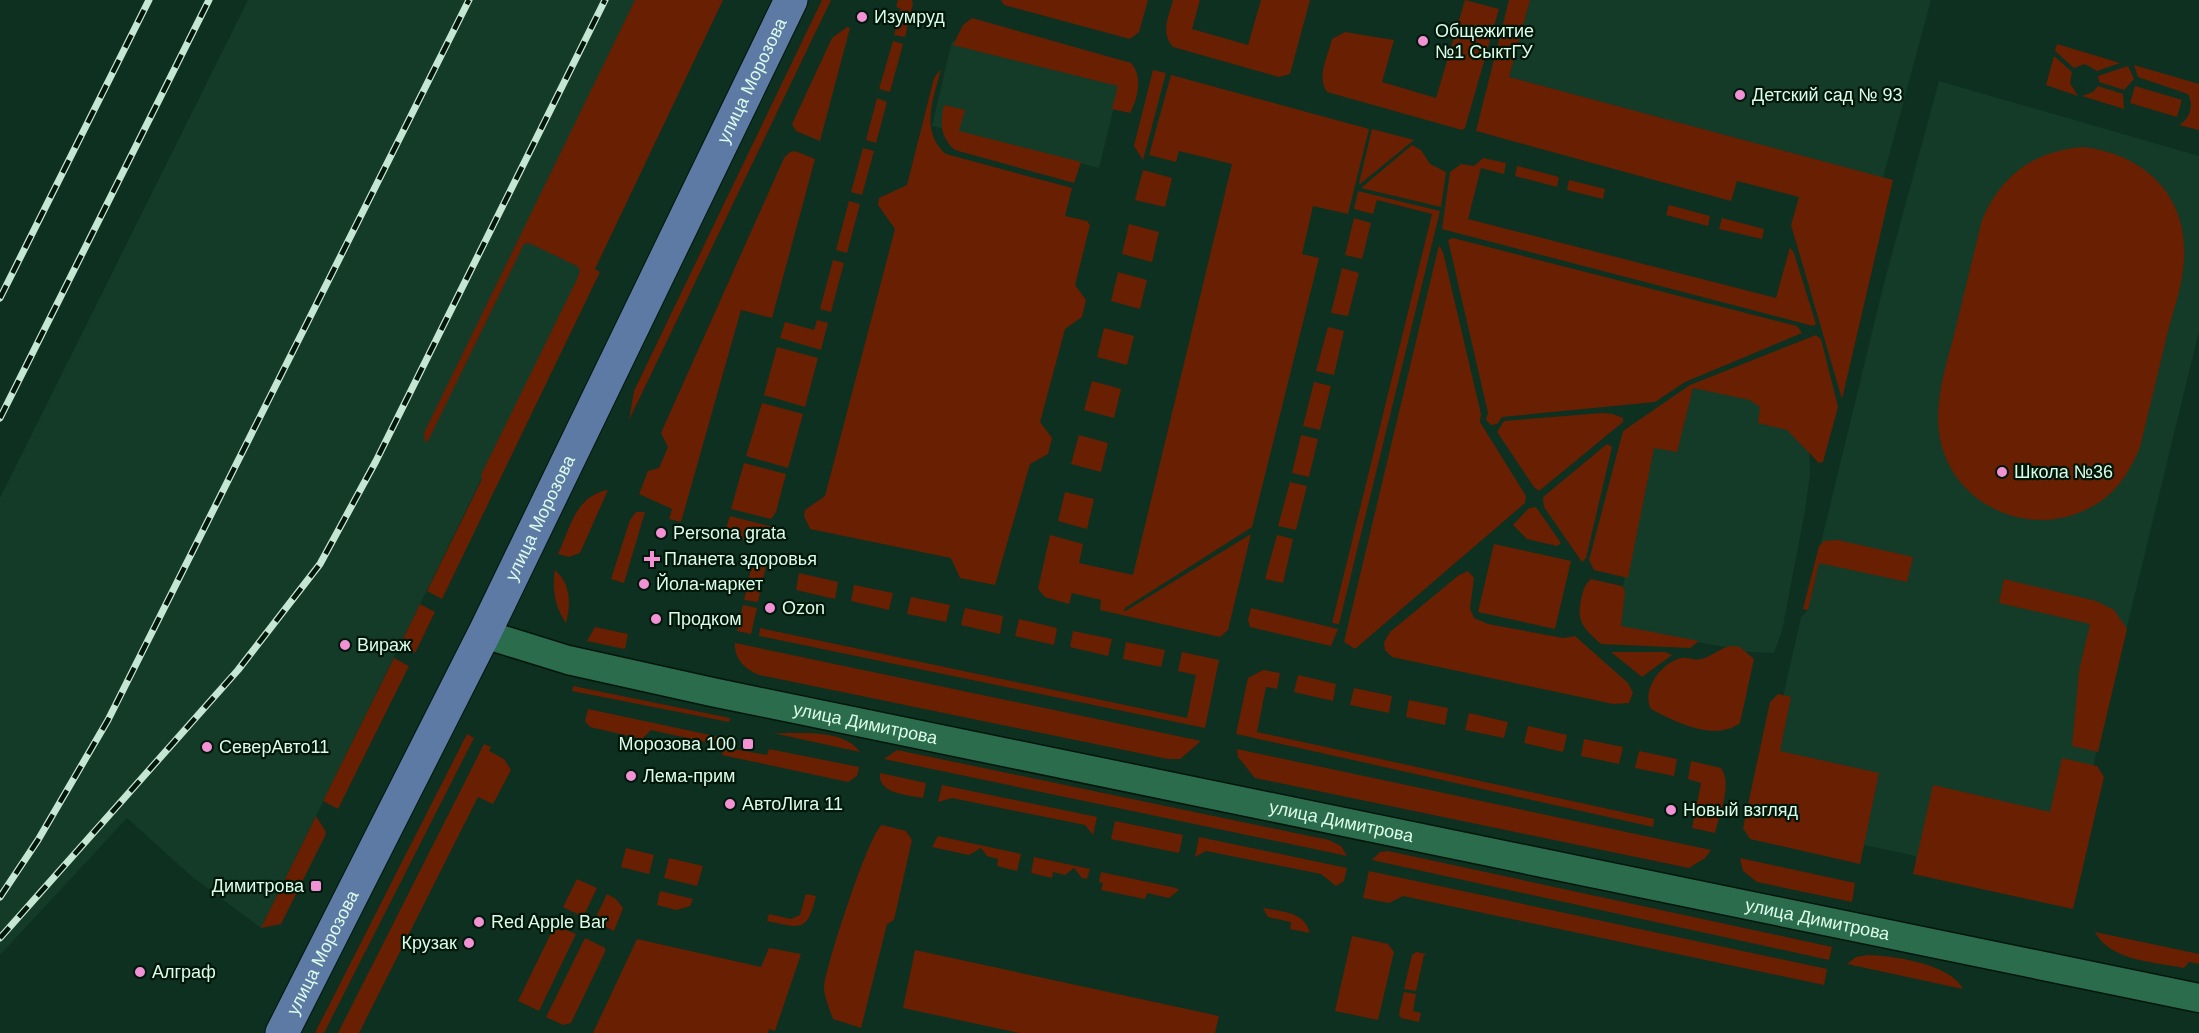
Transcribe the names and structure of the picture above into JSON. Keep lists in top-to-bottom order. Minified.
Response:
{"streets":{"main road":["улица Морозова"],"street":["улица Димитрова"]},"crossings":[["улица Морозова","улица Димитрова"]],"places":{"other":["Изумруд","Общежитие №1 СыктГУ","Детский сад № 93","Школа №36","Persona grata","Йола-маркет","Ozon","Продком","Вираж","СеверАвто11","Лема-прим","АвтоЛига 11","Новый взгляд","Red Apple Bar","Крузак","Алграф"],"health":["Планета здоровья"],"transit":["Морозова 100","Димитрова"]}}
